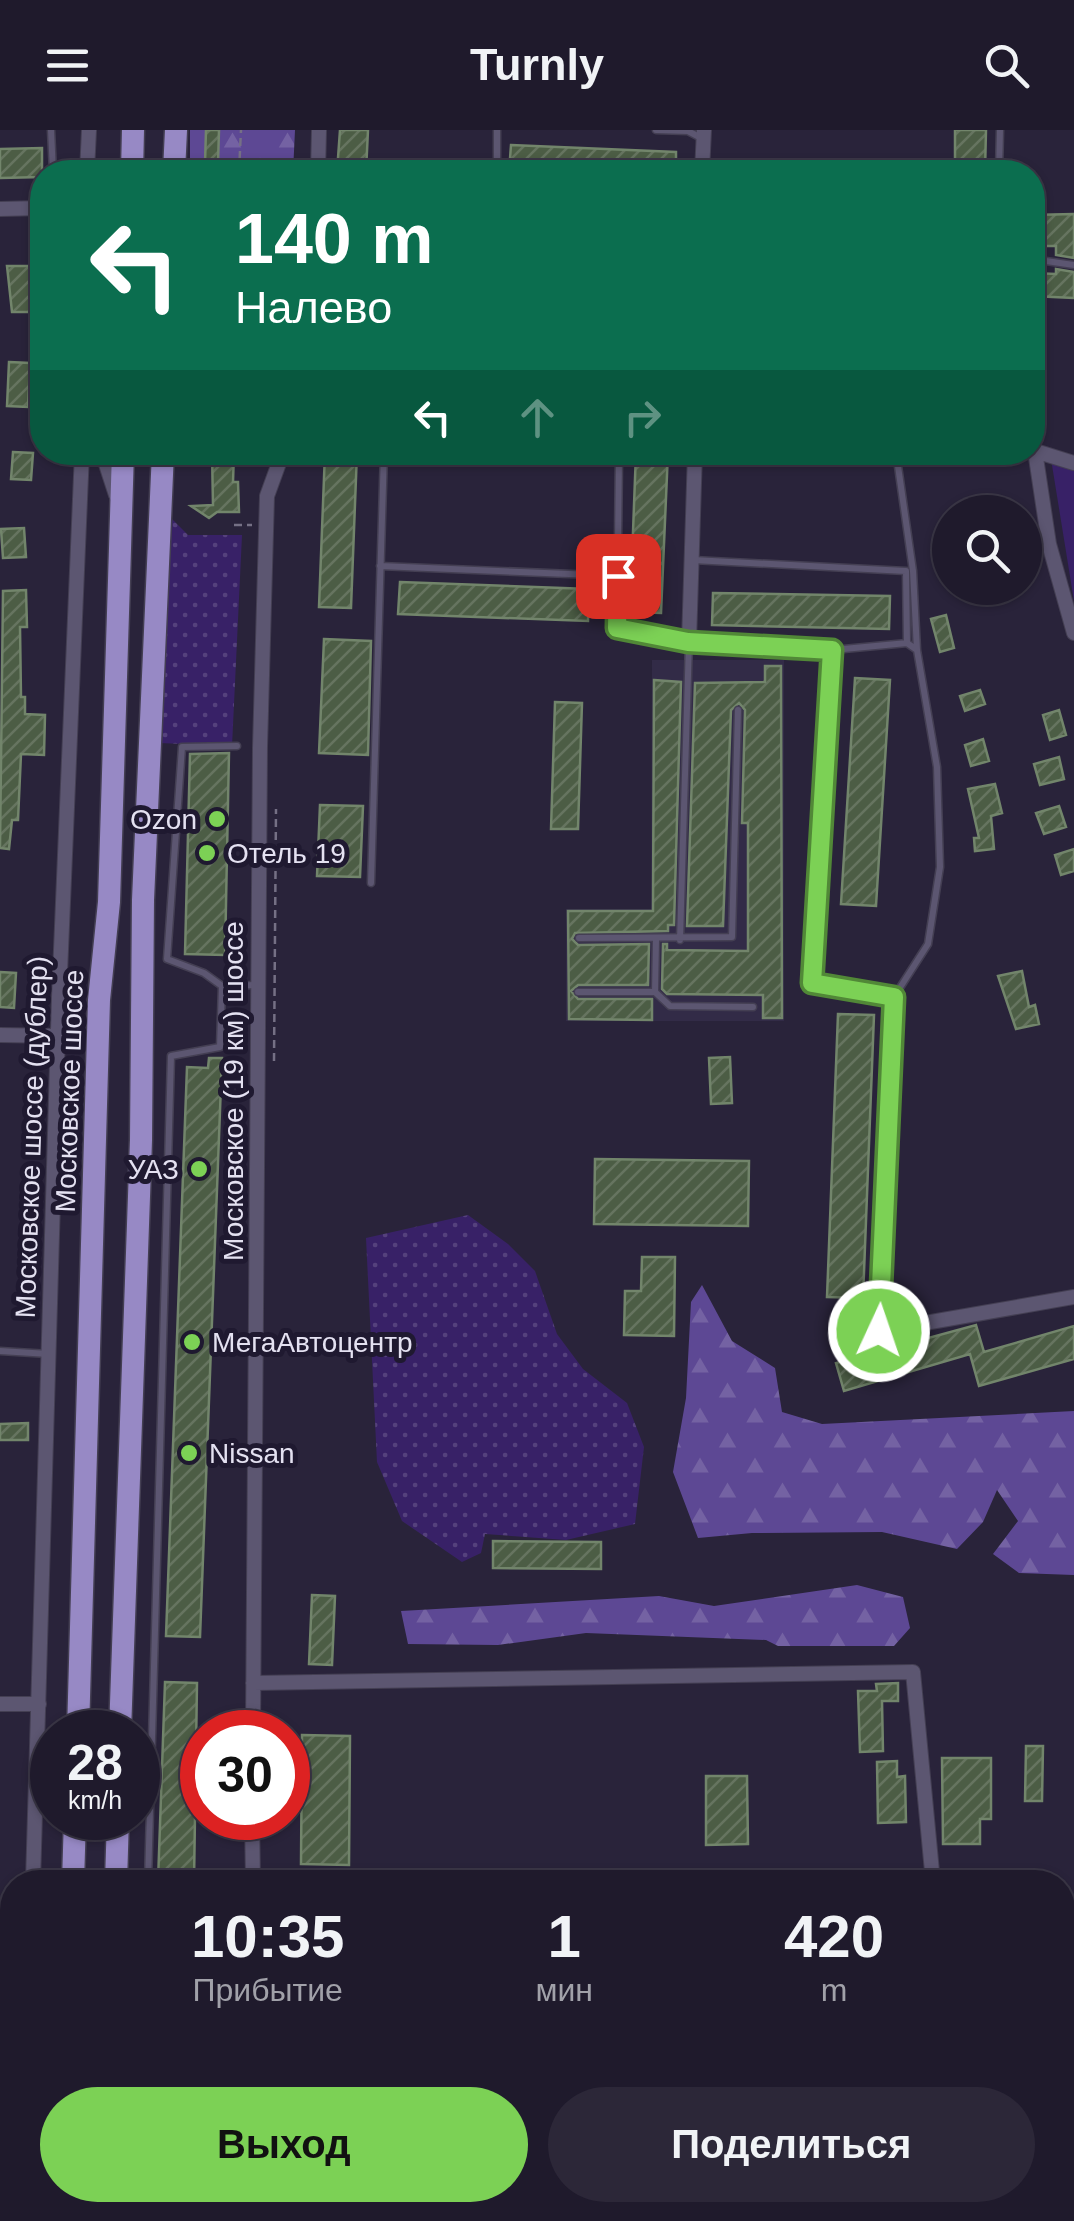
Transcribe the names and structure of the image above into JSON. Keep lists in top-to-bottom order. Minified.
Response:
{"streets":{"main road":["Московское шоссе"],"street":["Московское (19 км) шоссе","Московское шоссе (дублер)"]},"places":["Ozon","Отель 19","УАЗ","МегаАвтоцентр","Nissan"],"page":{"header":"Turnly","turn":["140 m","Налево"],"speed":"28 km/h","limit":"30","eta":["10:35","Прибытие","1","мин","420","m"],"buttons":["Выход","Поделиться"]}}
